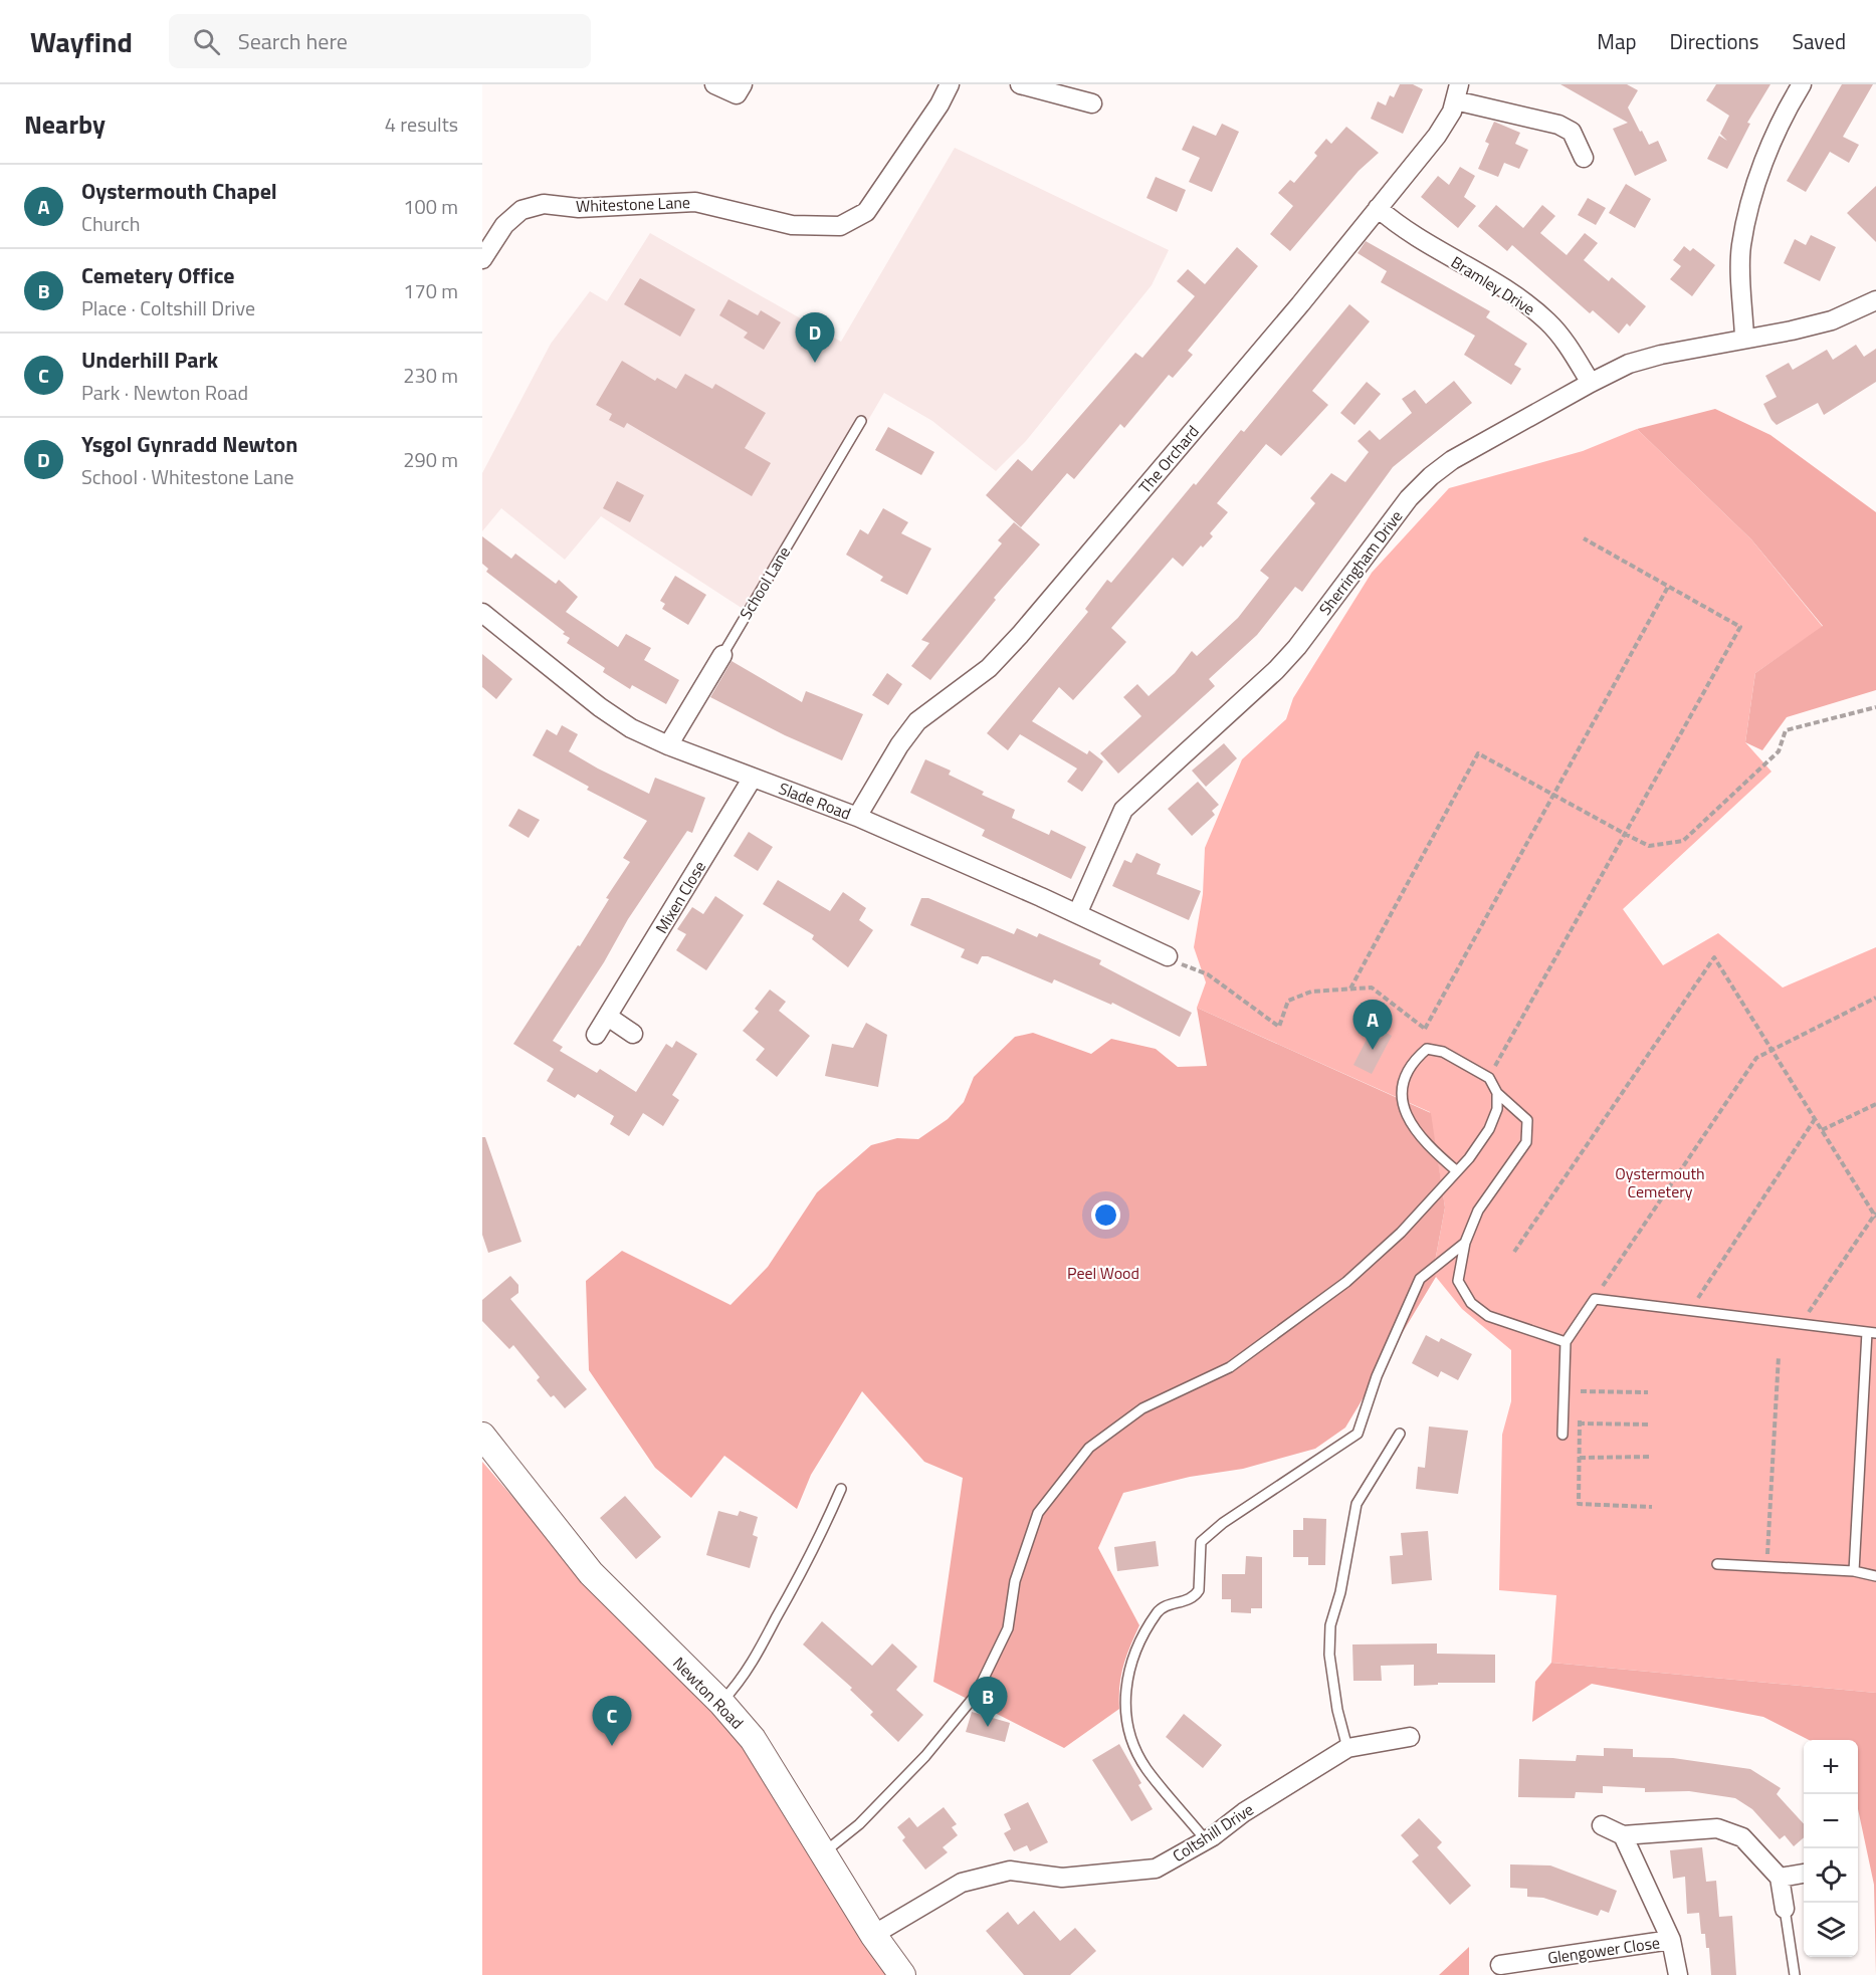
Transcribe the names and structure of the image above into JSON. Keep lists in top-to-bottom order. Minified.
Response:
{"streets":{"street":["Whitestone Lane","Bramley Drive","The Orchard","Sherringham Drive","School Lane","Slade Road","Mixen Close","Newton Road","Coltshill Drive","Glengower Close"]},"crossings":[["Bramley Drive","The Orchard"],["Bramley Drive","Sherringham Drive"],["The Orchard","Slade Road"],["Sherringham Drive","Slade Road"],["School Lane","Slade Road"],["Slade Road","Mixen Close"],["Newton Road","Coltshill Drive"]],"parks":["Oystermouth Cemetery","Peel Wood"],"page":{"header":"Wayfind","search":"Search here","nav":["Map","Directions","Saved"],"heading":["Nearby","4 results"],"list":[{"mark":"A","name":"Oystermouth Chapel","note":"Church","value":"100 m"},{"mark":"B","name":"Cemetery Office","note":"Place · Coltshill Drive","value":"170 m"},{"mark":"C","name":"Underhill Park","note":"Park · Newton Road","value":"230 m"},{"mark":"D","name":"Ysgol Gynradd Newton","note":"School · Whitestone Lane","value":"290 m"}],"pins":["D","A","B","C"],"map_buttons":["+","−"]}}
